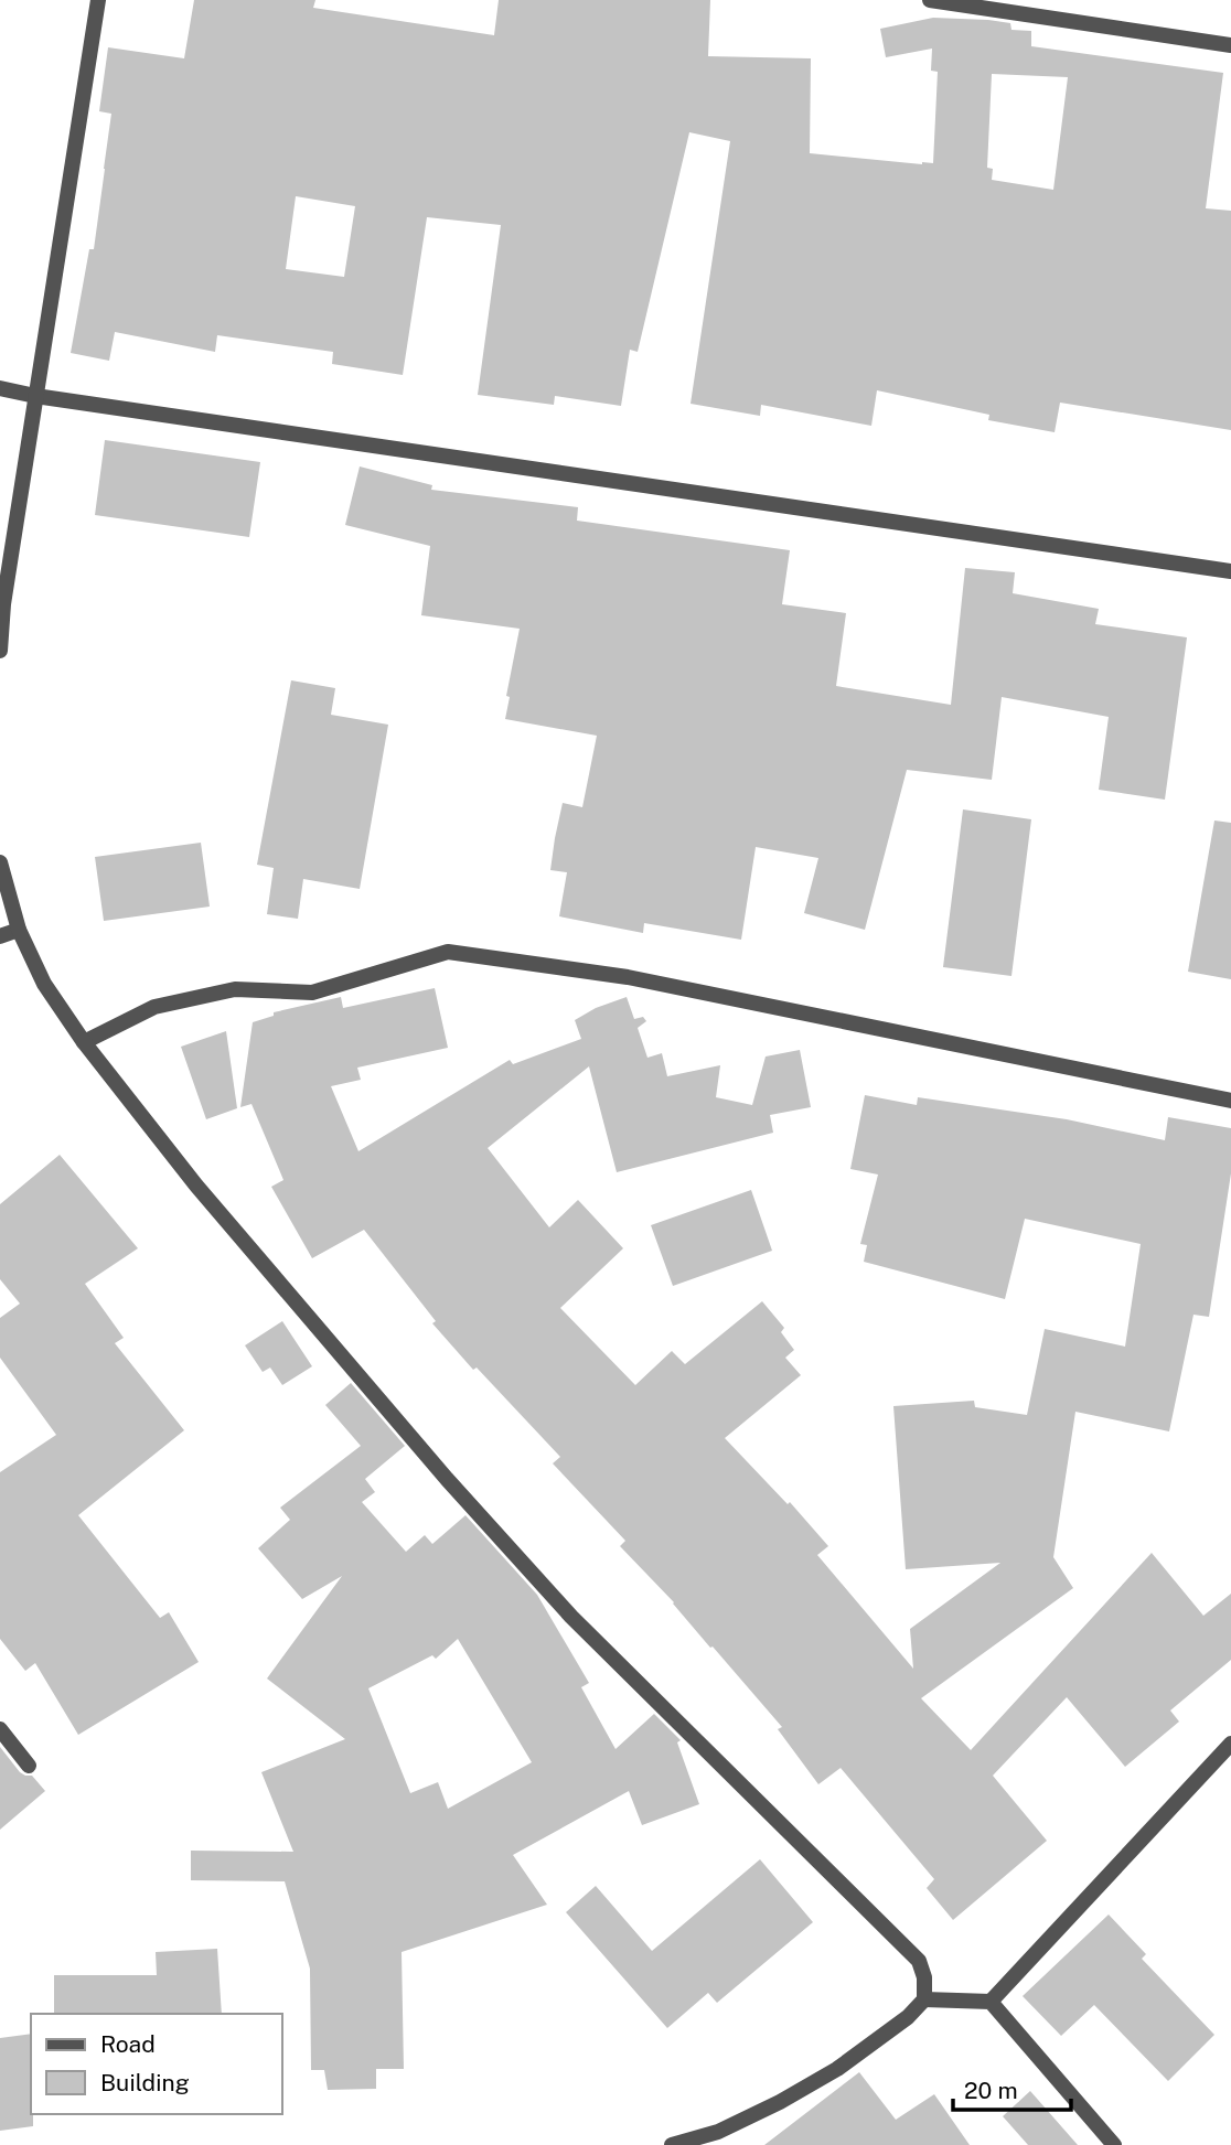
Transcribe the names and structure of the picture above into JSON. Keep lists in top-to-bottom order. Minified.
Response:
{"legend":["Road","Building"],"scale_bar":"20 m"}
